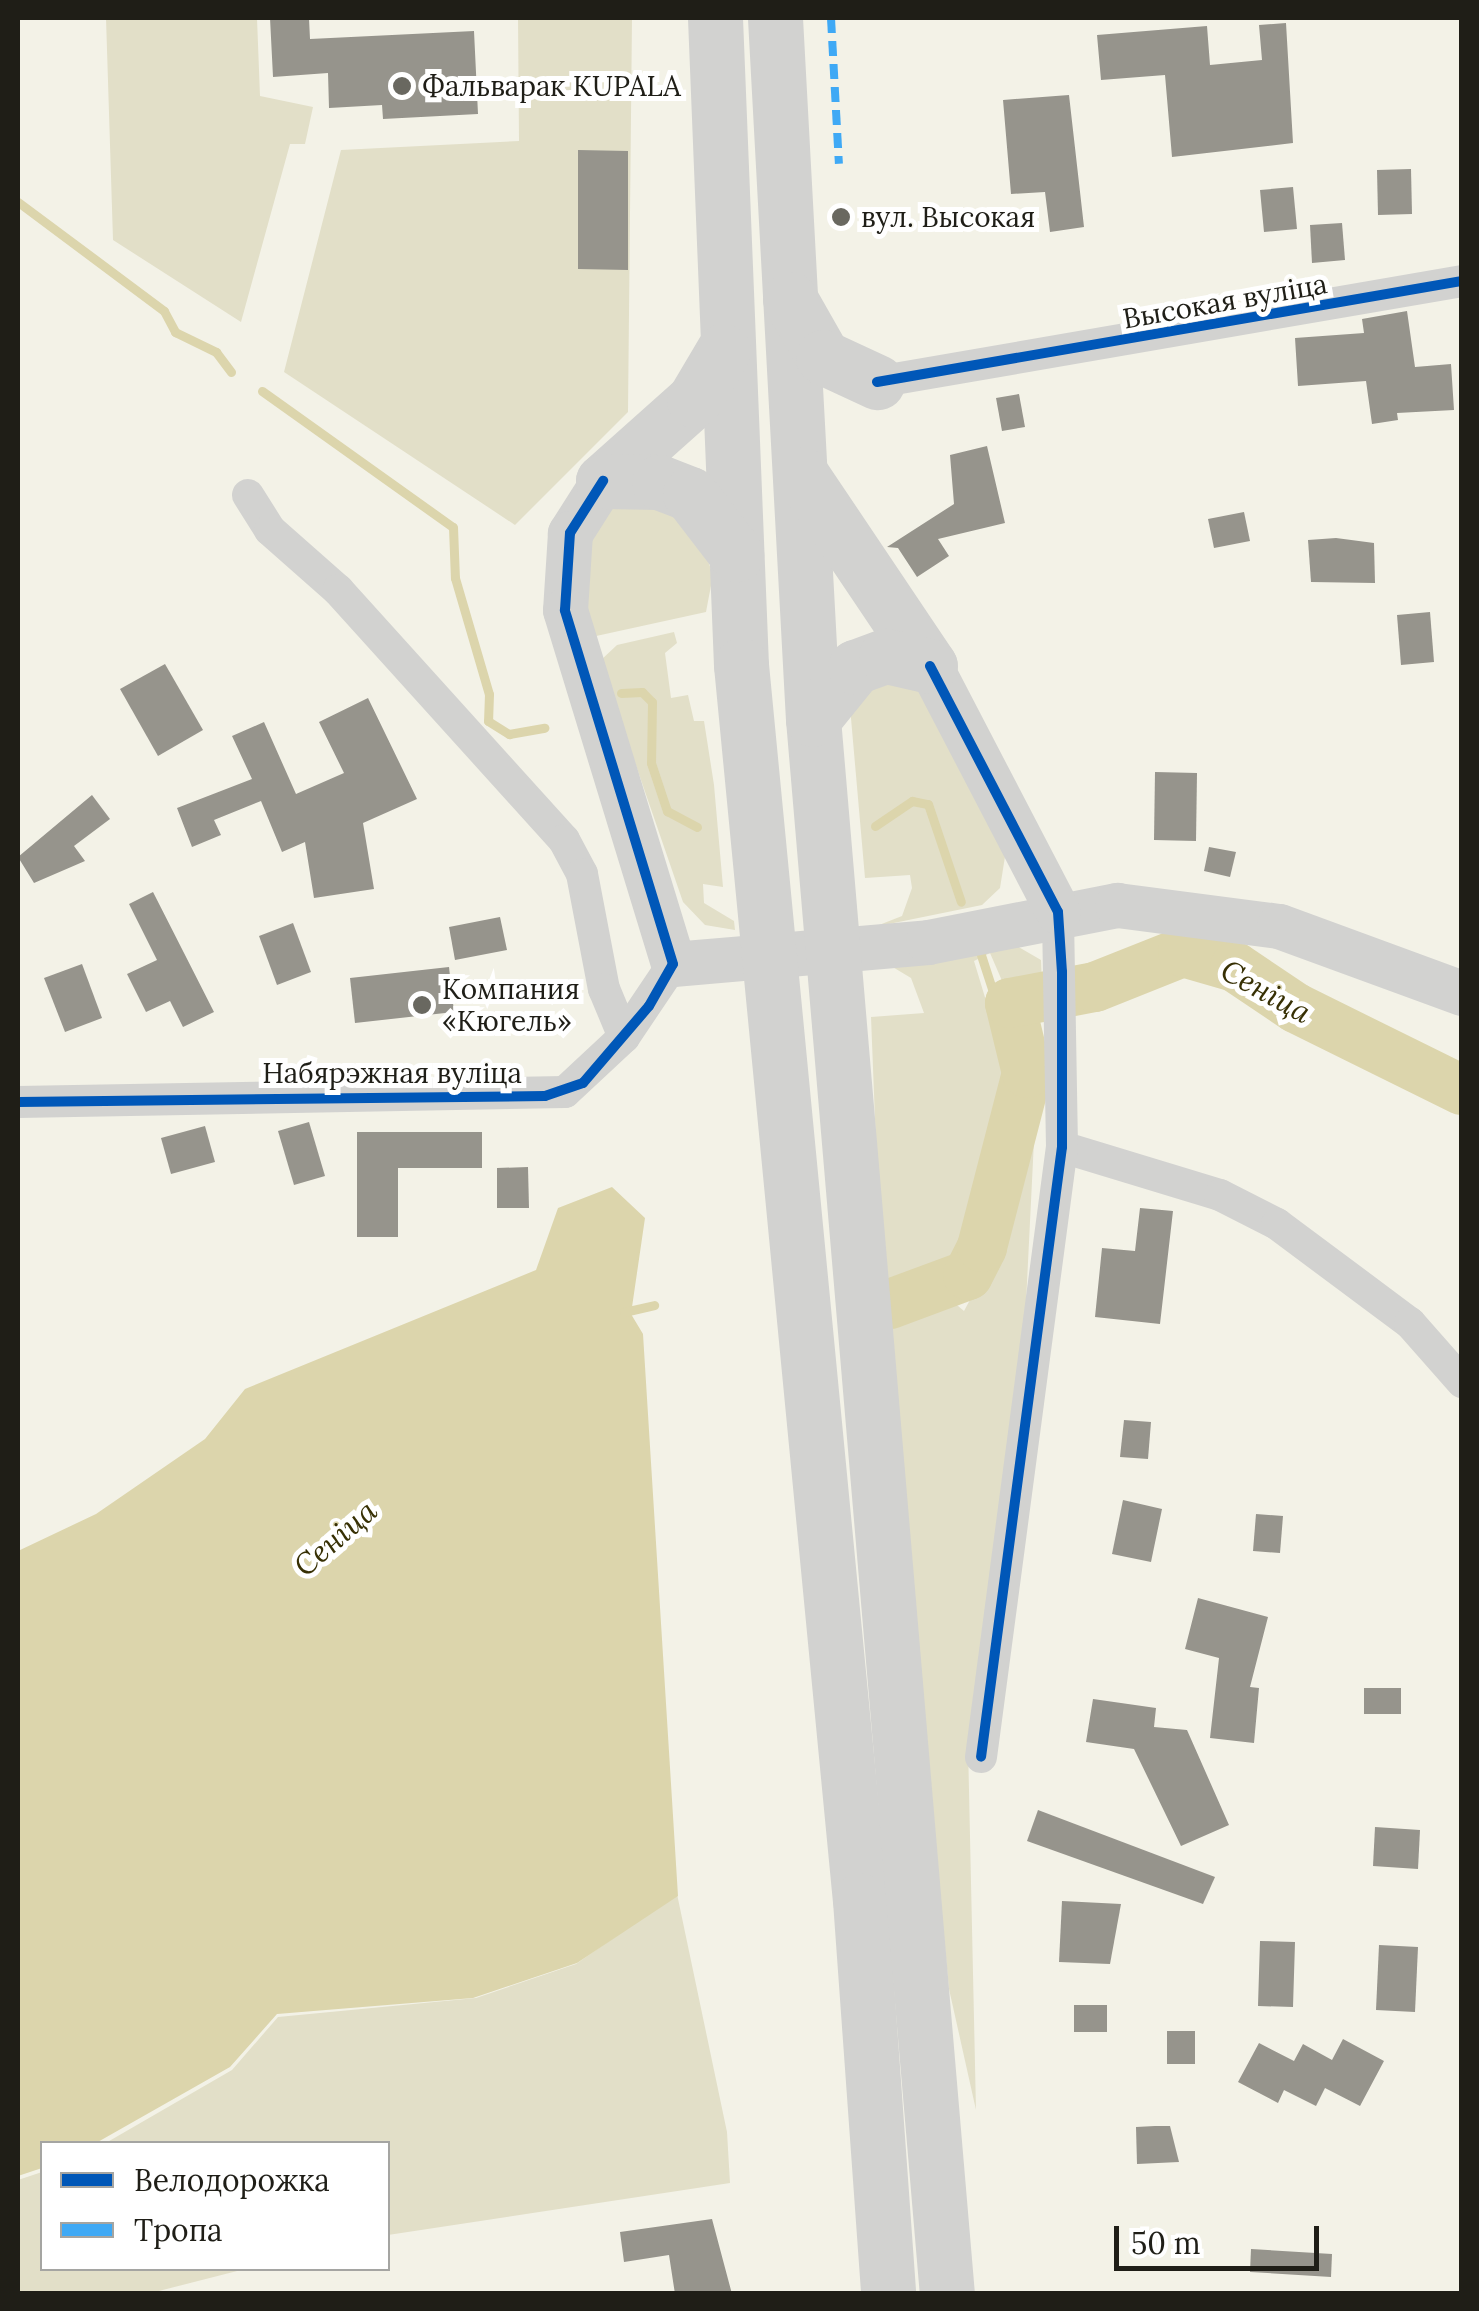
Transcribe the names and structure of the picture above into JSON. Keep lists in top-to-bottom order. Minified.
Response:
{"streets":{"street":["Высокая вуліца","Набярэжная вуліца"]},"water":["Сеніца"],"places":["Фальварак KUPALA","вул. Высокая","Компания «Кюгель»"],"legend":["Велодорожка","Тропа"],"scale_bar":"50 m"}
